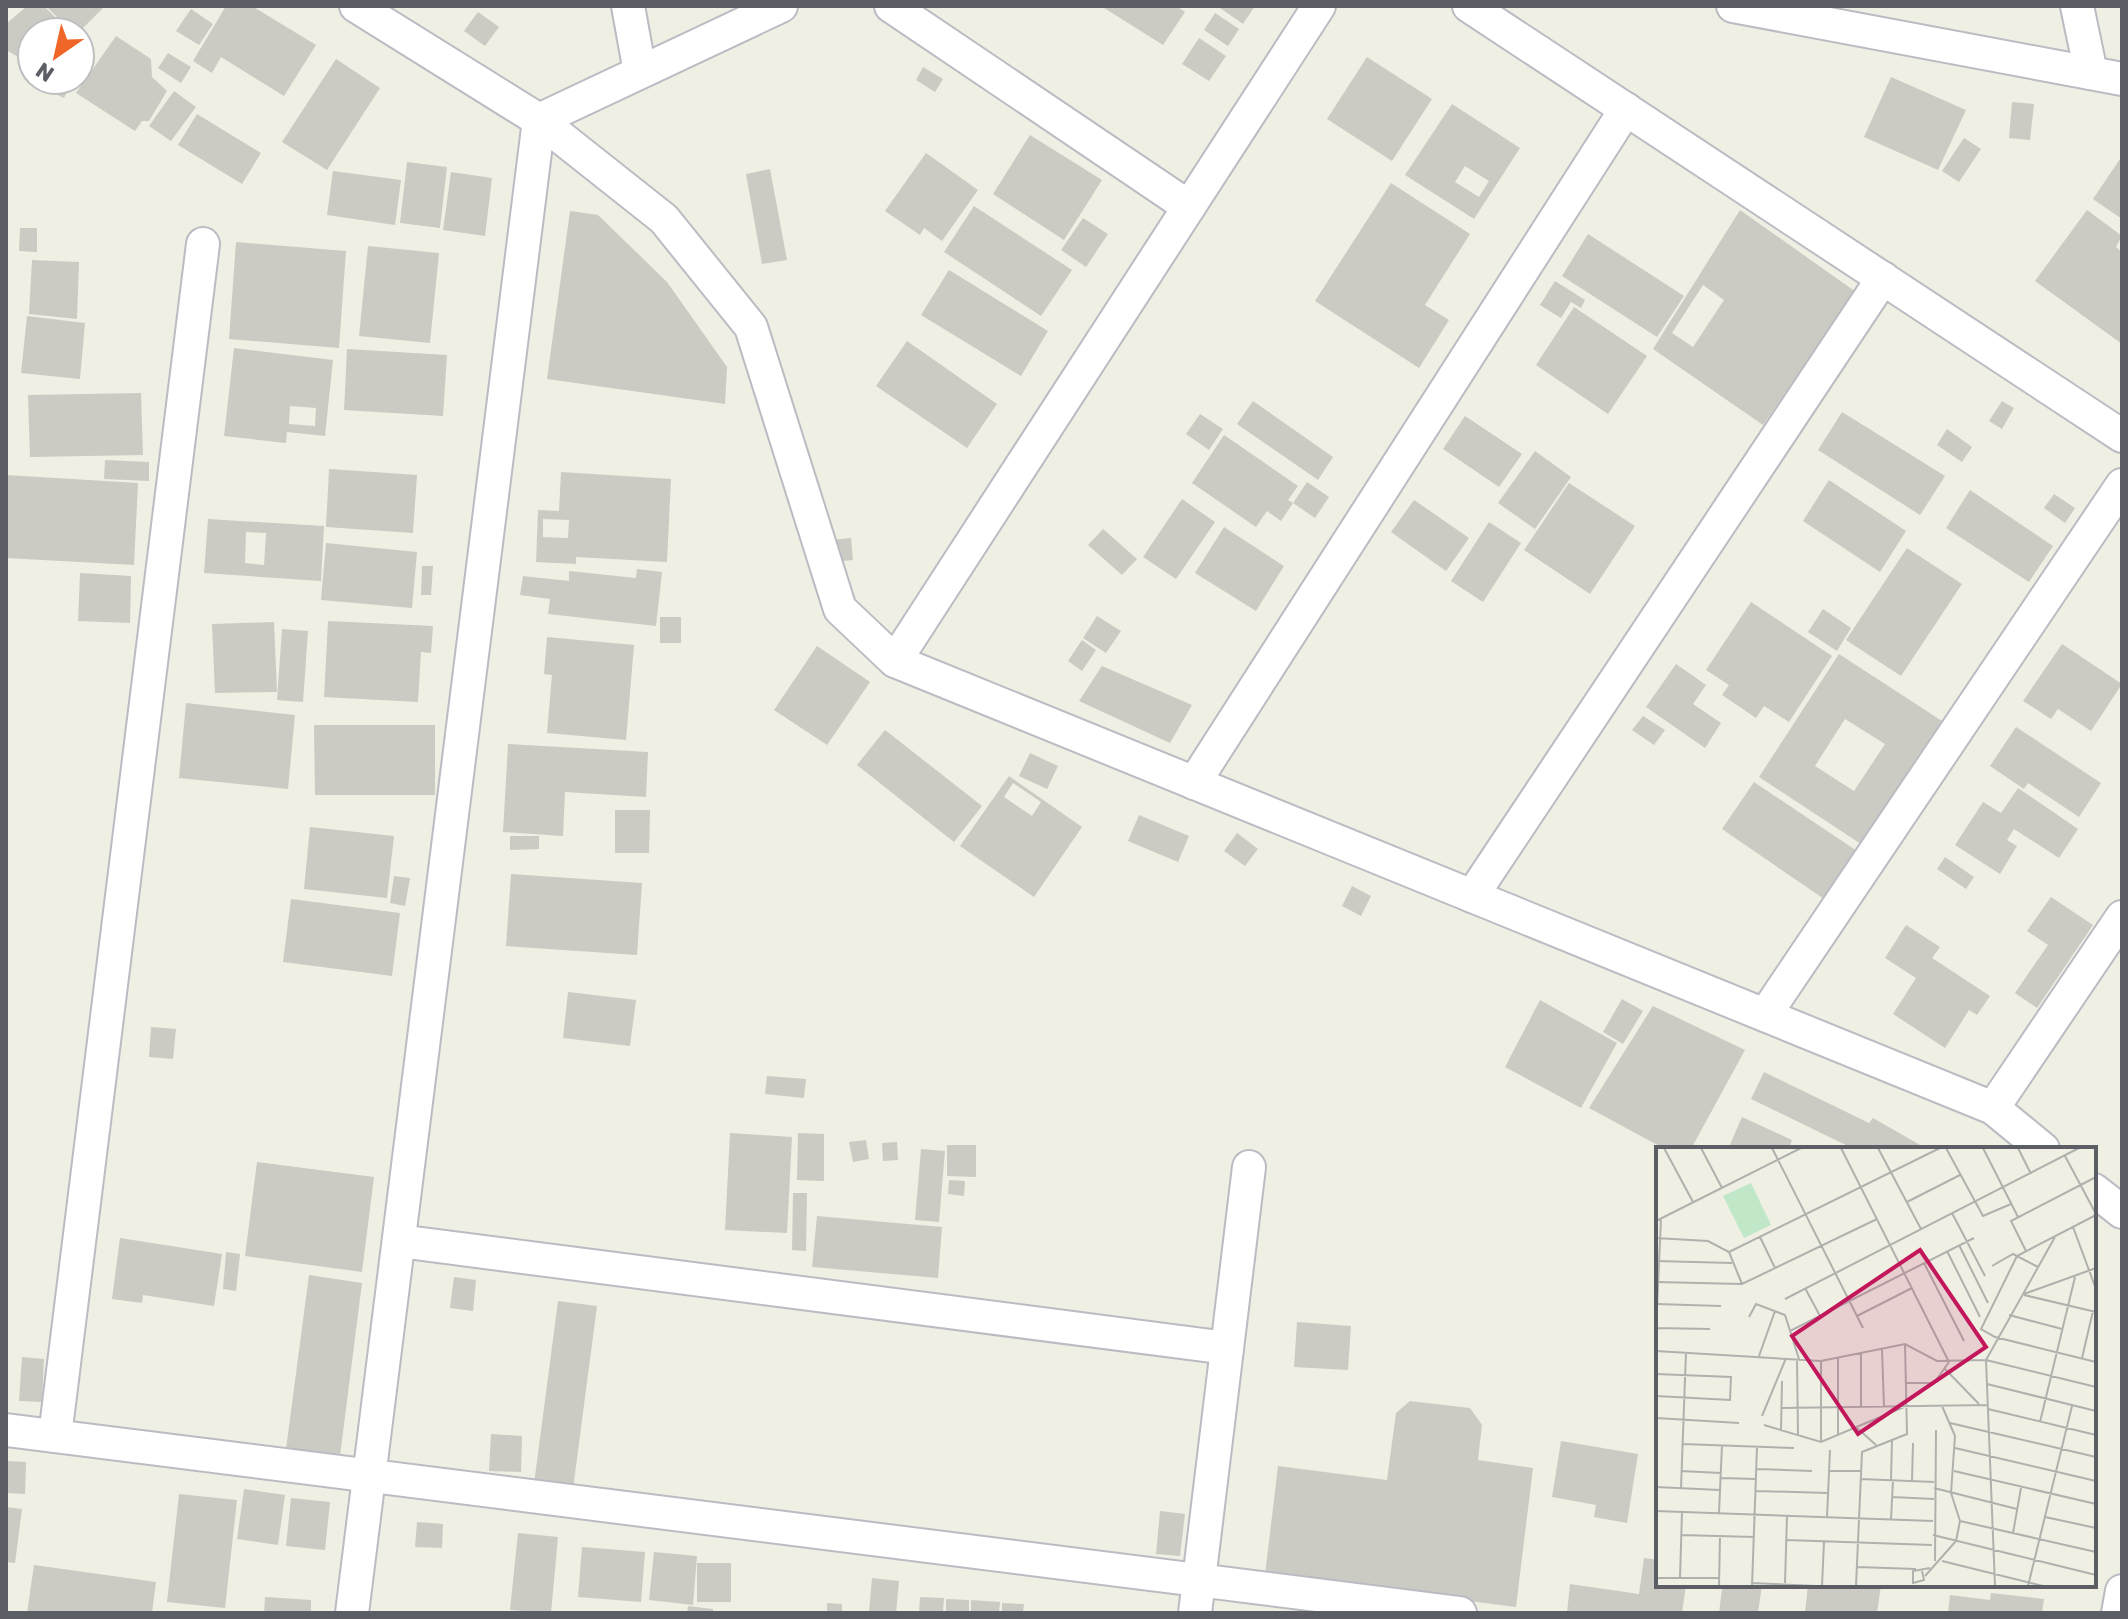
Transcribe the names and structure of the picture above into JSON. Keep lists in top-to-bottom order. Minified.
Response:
{"north":"bottom left"}
